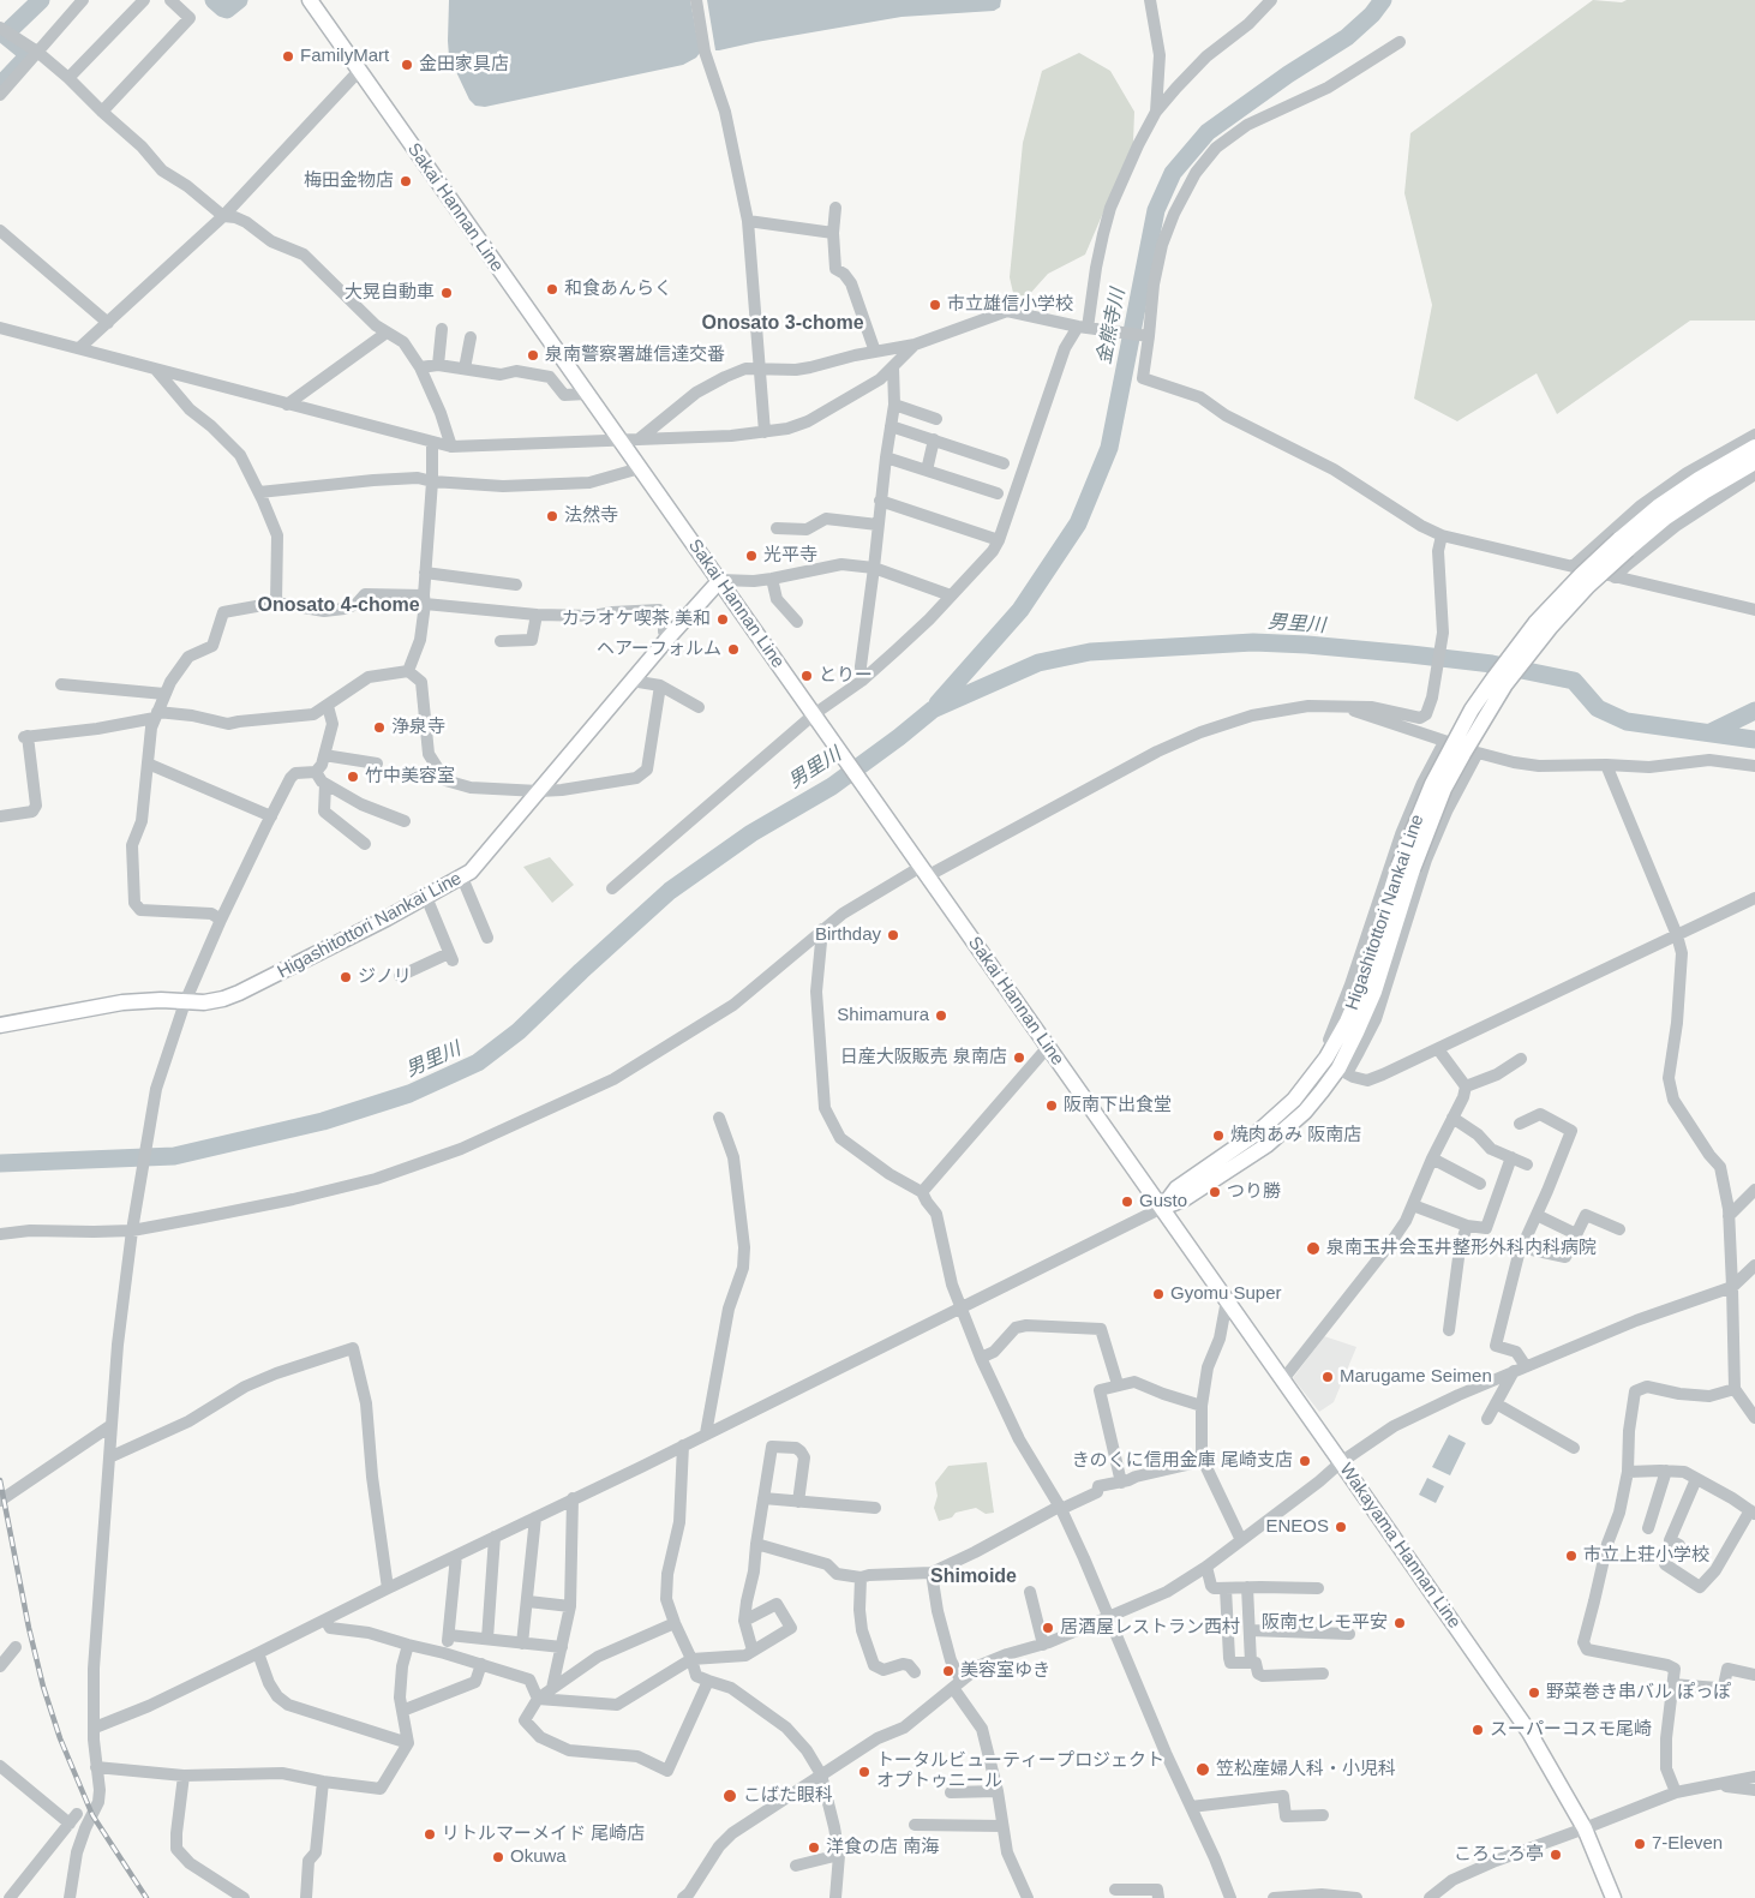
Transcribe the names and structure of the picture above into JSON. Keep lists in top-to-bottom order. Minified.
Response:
{"streets":{"main road":["Sakai Hannan Line","Higashitottori Nankai Line","Wakayama Hannan Line"]},"crossings":[["Sakai Hannan Line","Higashitottori Nankai Line"],["Sakai Hannan Line","Wakayama Hannan Line"],["Higashitottori Nankai Line","Wakayama Hannan Line"]],"districts":["Onosato 3-chome","Onosato 4-chome","Shimoide"],"water":["金熊寺川","男里川"],"places":["FamilyMart","金田家具店","梅田金物店","和食あんらく","大晃自動車","市立雄信小学校","泉南警察署雄信達交番","法然寺","光平寺","カラオケ喫茶 美和","ヘアーフォルム","とりー","浄泉寺","竹中美容室","Birthday","ジノリ","Shimamura","日産大阪販売 泉南店","阪南下出食堂","焼肉あみ 阪南店","つり勝","Gusto","泉南玉井会玉井整形外科内科病院","Gyomu Super","Marugame Seimen","きのくに信用金庫 尾崎支店","ENEOS","市立上荘小学校","阪南セレモ平安","居酒屋レストラン西村","美容室ゆき","野菜巻き串バル ぽっぽ","スーパーコスモ尾崎","笠松産婦人科・小児科","トータルビューティープロジェクト オプトゥニール","こばた眼科","リトルマーメイド 尾崎店","7-Eleven","洋食の店 南海","ころころ亭","Okuwa"]}
